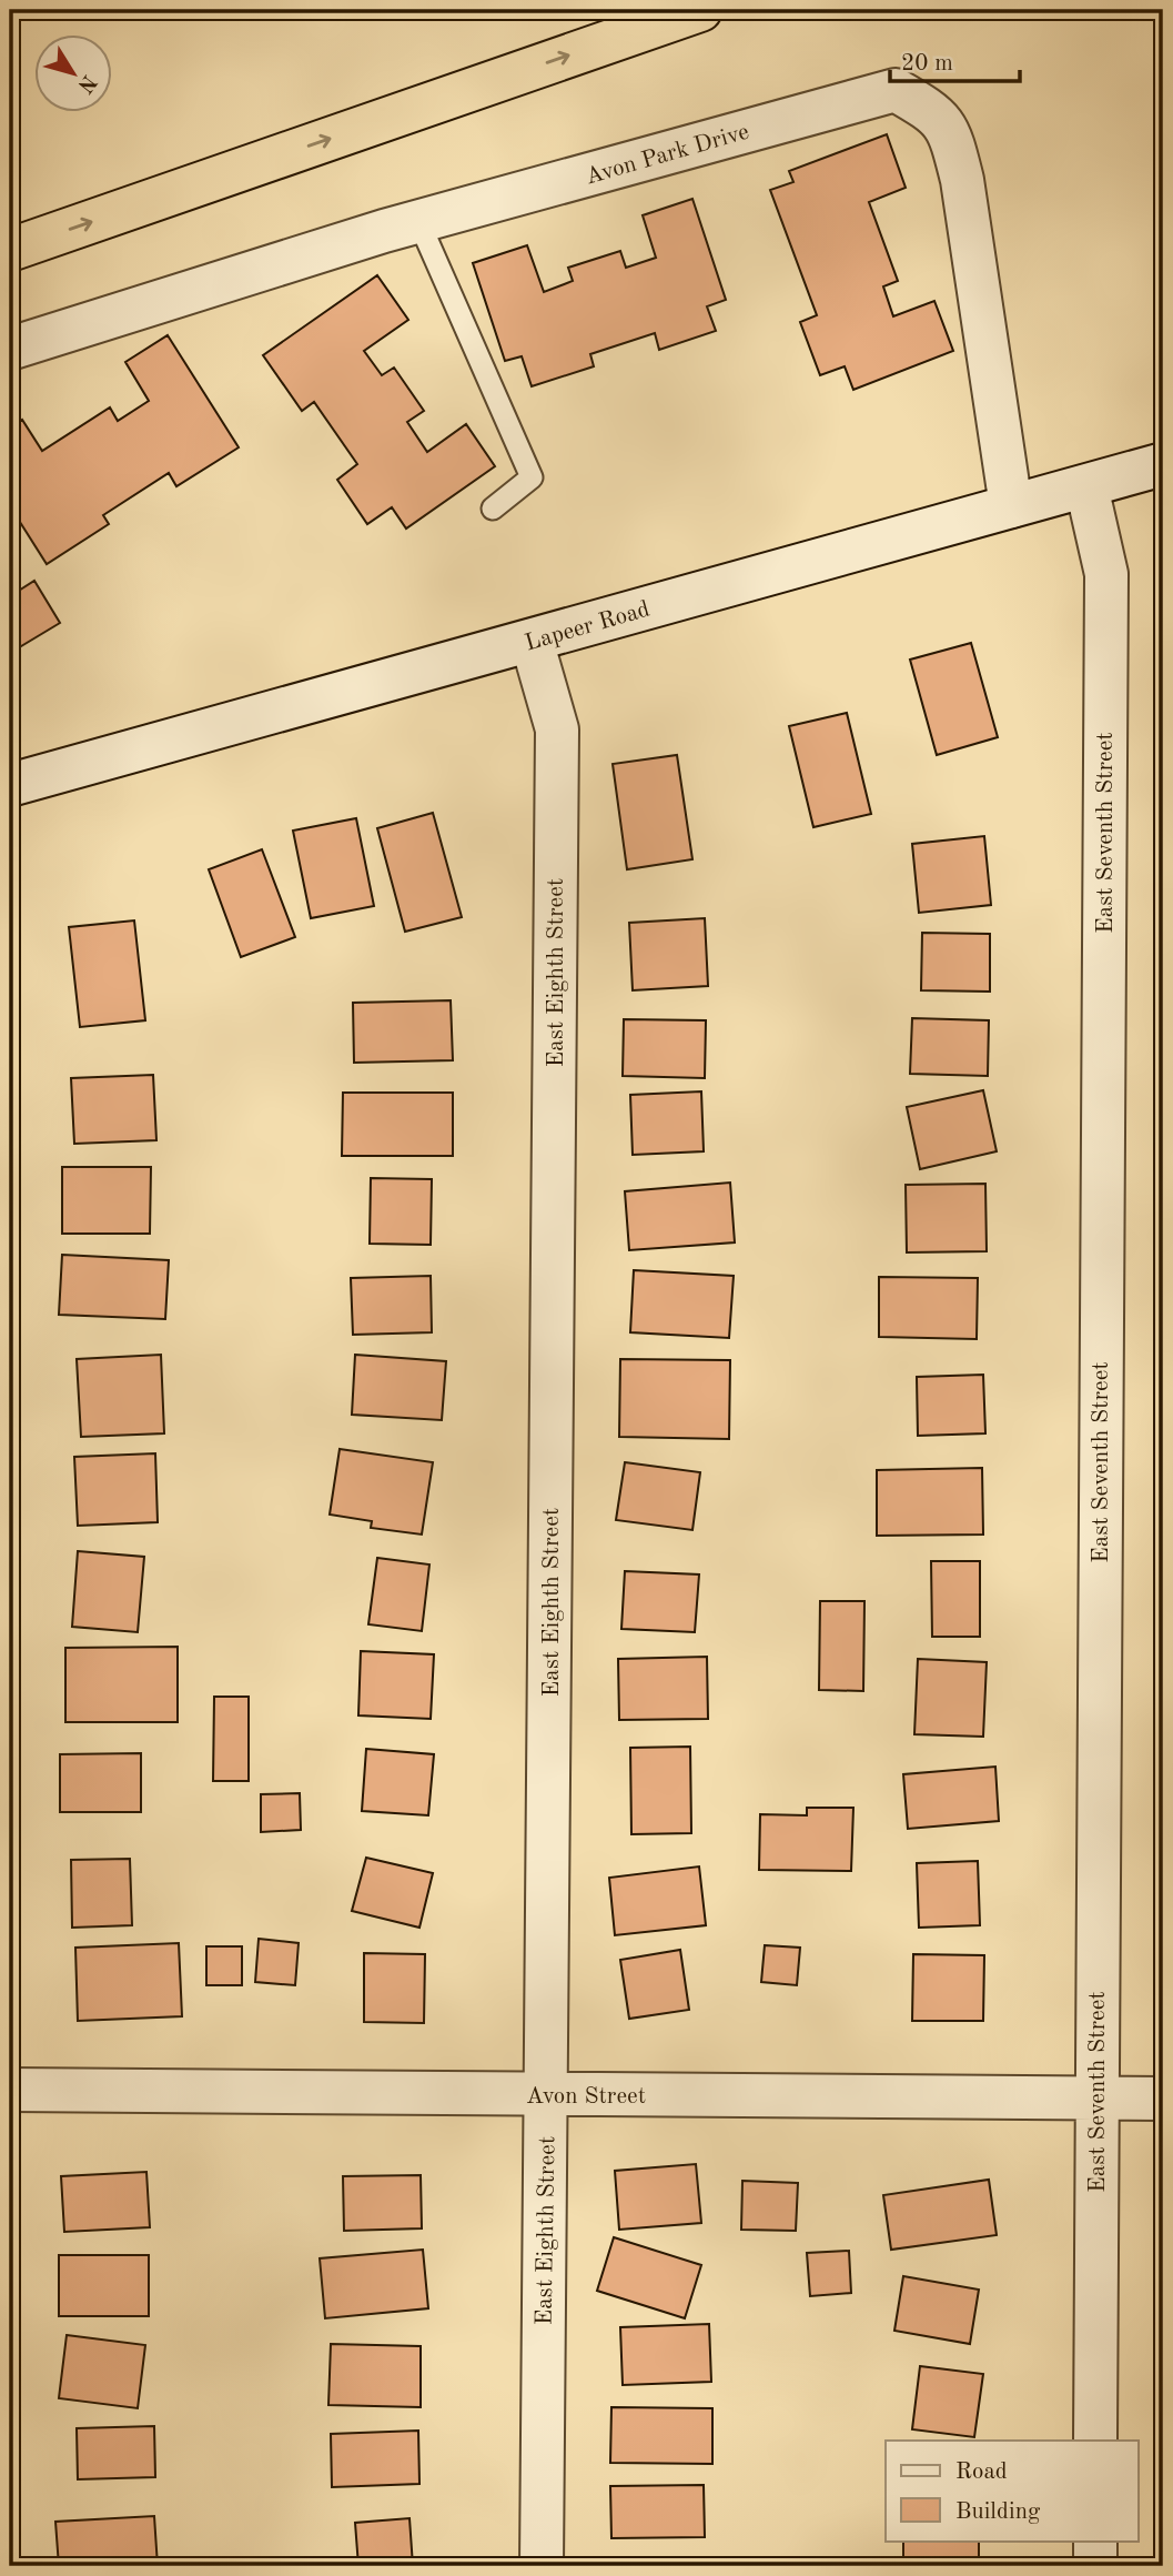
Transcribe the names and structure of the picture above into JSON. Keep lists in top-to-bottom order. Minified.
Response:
{"streets":{"street":["Avon Park Drive","Lapeer Road","East Seventh Street","East Eighth Street","Avon Street"]},"crossings":[["Avon Park Drive","Lapeer Road"],["Lapeer Road","East Seventh Street"],["Lapeer Road","East Eighth Street"],["East Seventh Street","Avon Street"],["East Eighth Street","Avon Street"]],"legend":["Road","Building"],"scale_bar":"20 m","north":"bottom right"}
